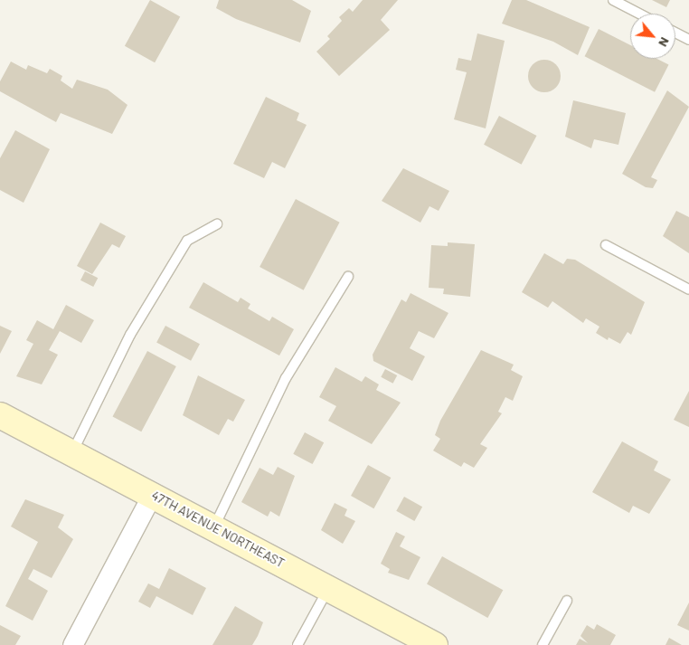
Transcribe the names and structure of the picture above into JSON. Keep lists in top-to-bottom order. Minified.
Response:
{"streets":{"street":["47TH AVENUE NORTHEAST"]},"north":"bottom right"}
